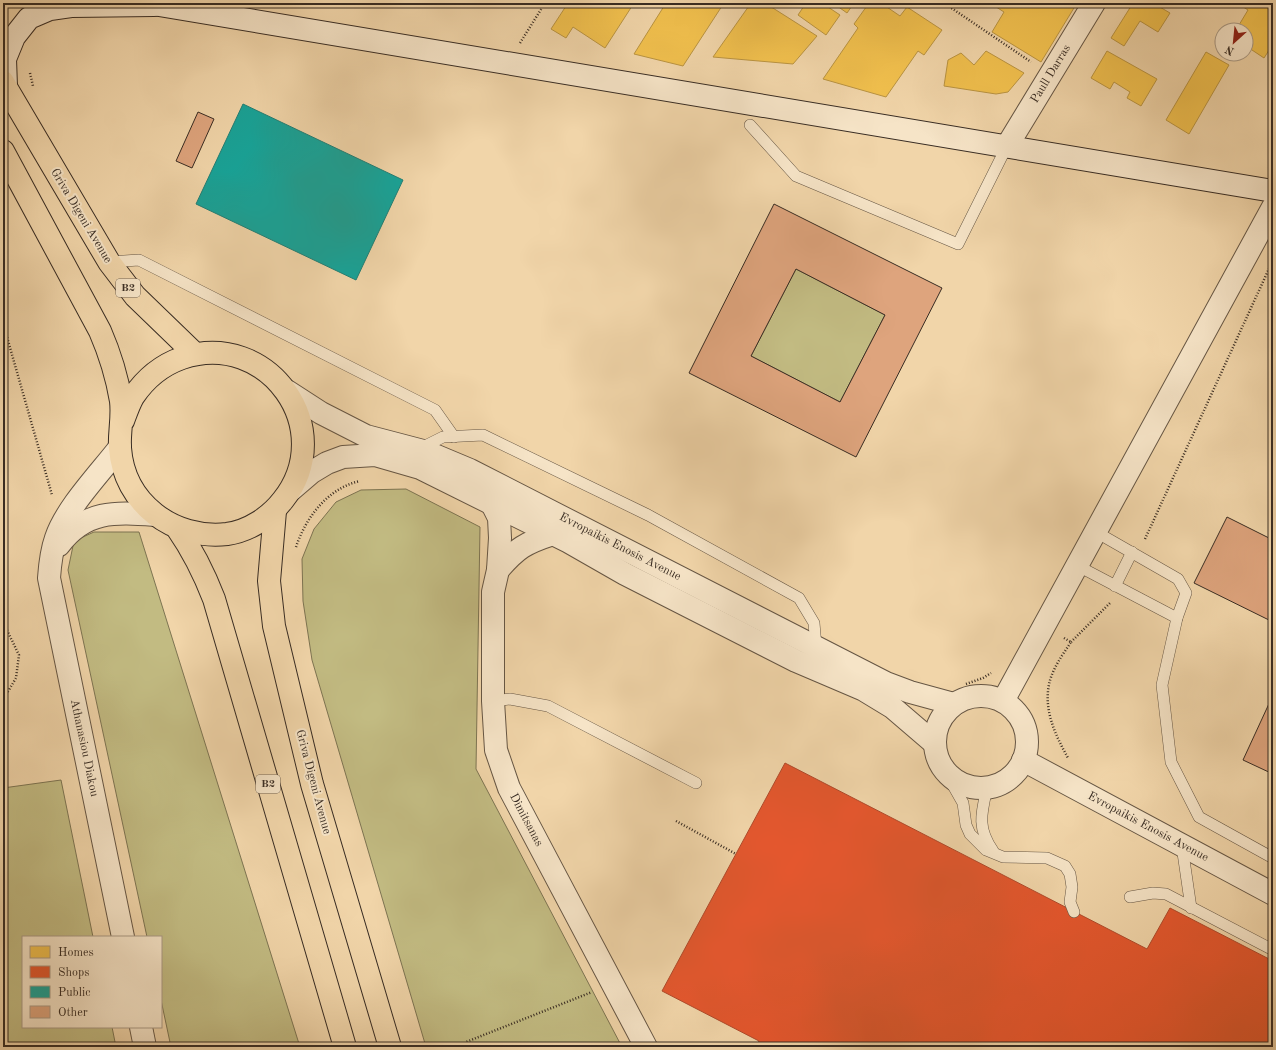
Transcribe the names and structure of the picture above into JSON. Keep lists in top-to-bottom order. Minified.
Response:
{"streets":{"highway":["Griva Digeni Avenue","B2"],"street":["Paull Darras","Evropaikis Enosis Avenue","Athanasiou Diakou","Dimitsanas"]},"crossings":[["Griva Digeni Avenue","B2"],["B2","Evropaikis Enosis Avenue"],["B2","Athanasiou Diakou"],["Evropaikis Enosis Avenue","Dimitsanas"]],"legend":["Homes","Shops","Public","Other"],"north":"bottom left"}
